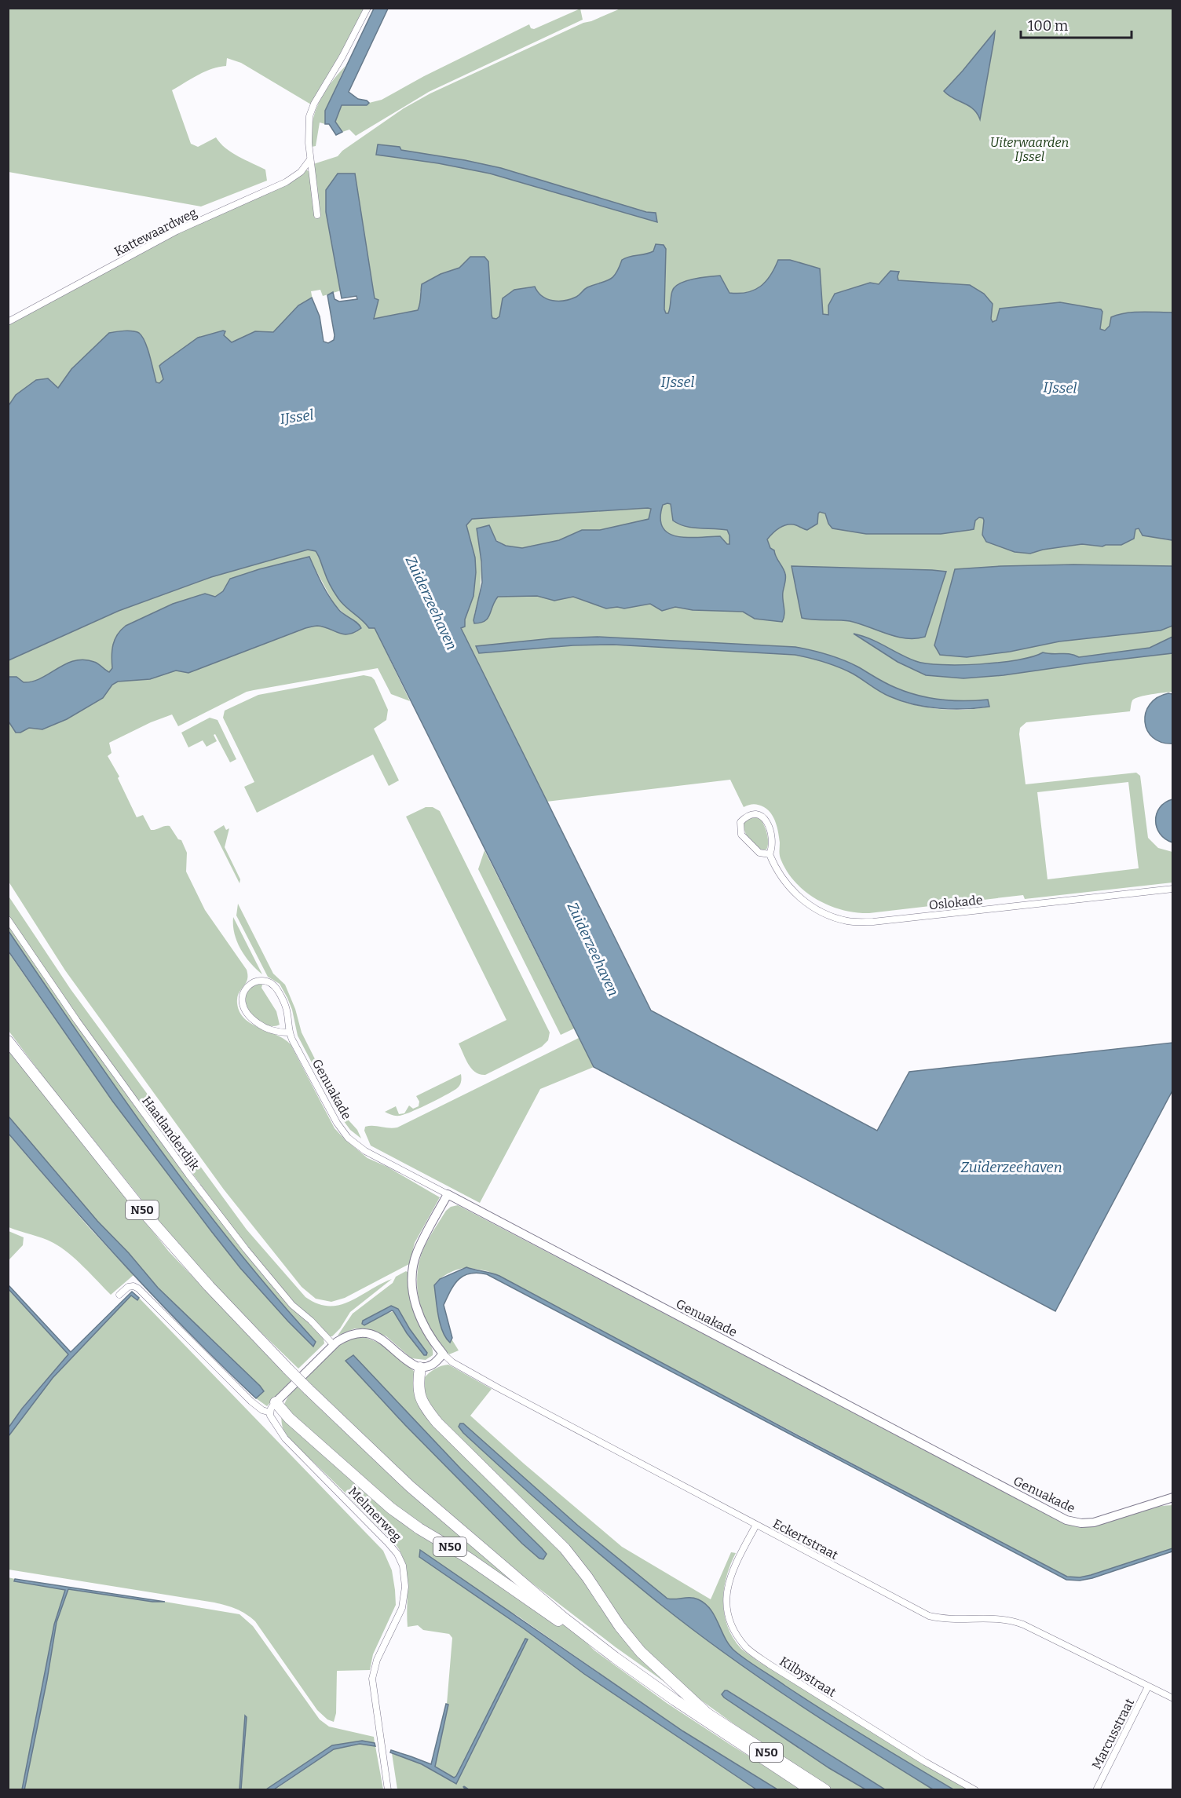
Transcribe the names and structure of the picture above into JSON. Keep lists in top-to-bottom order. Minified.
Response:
{"streets":{"highway":["N50"],"street":["Kattewaardweg","Oslokade","Genuakade","Haatlanderdijk","Melmerweg","Eckertstraat","Kilbystraat","Marcusstraat"]},"crossings":[["Eckertstraat","Kilbystraat"],["Eckertstraat","Marcusstraat"]],"water":["IJssel","Zuiderzeehaven"],"parks":["Uiterwaarden IJssel"],"scale_bar":"100 m"}
